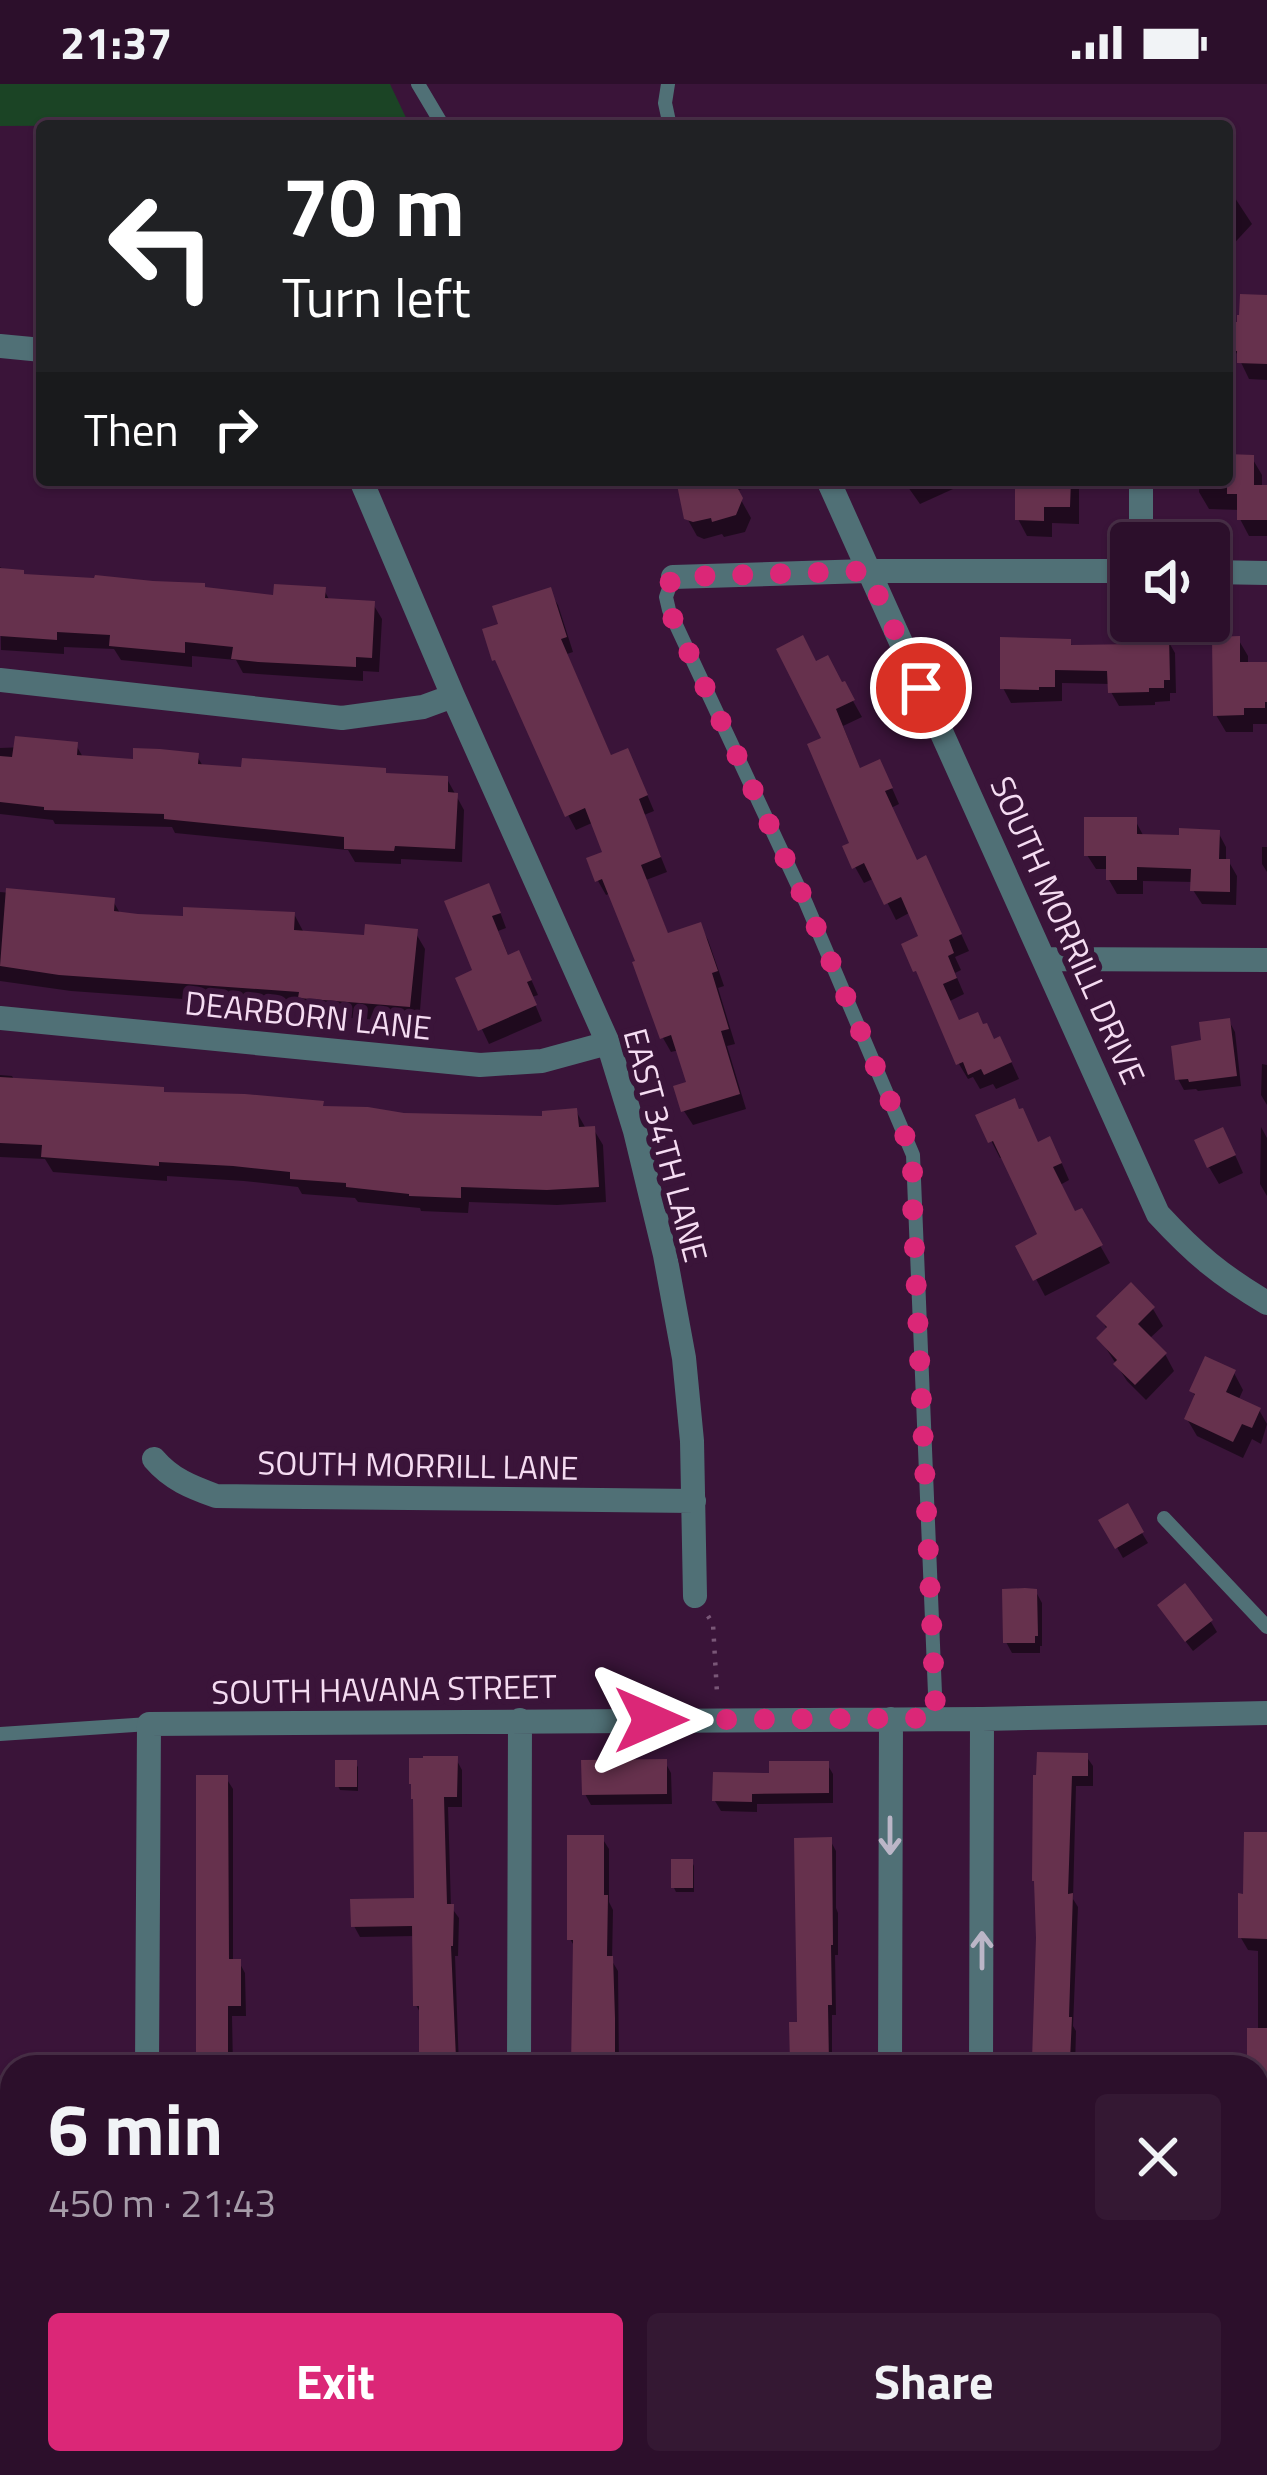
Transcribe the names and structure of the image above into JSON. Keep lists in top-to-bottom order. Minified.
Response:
{"streets":{"street":["SOUTH MORRILL DRIVE","DEARBORN LANE","EAST 34TH LANE","SOUTH MORRILL LANE","SOUTH HAVANA STREET"]},"crossings":[["DEARBORN LANE","EAST 34TH LANE"],["EAST 34TH LANE","SOUTH MORRILL LANE"]],"page":{"status":"21:37","turn":["70 m","Turn left"],"then":"Then","heading":["6 min","450 m · 21:43"],"buttons":["Exit","Share"]}}
